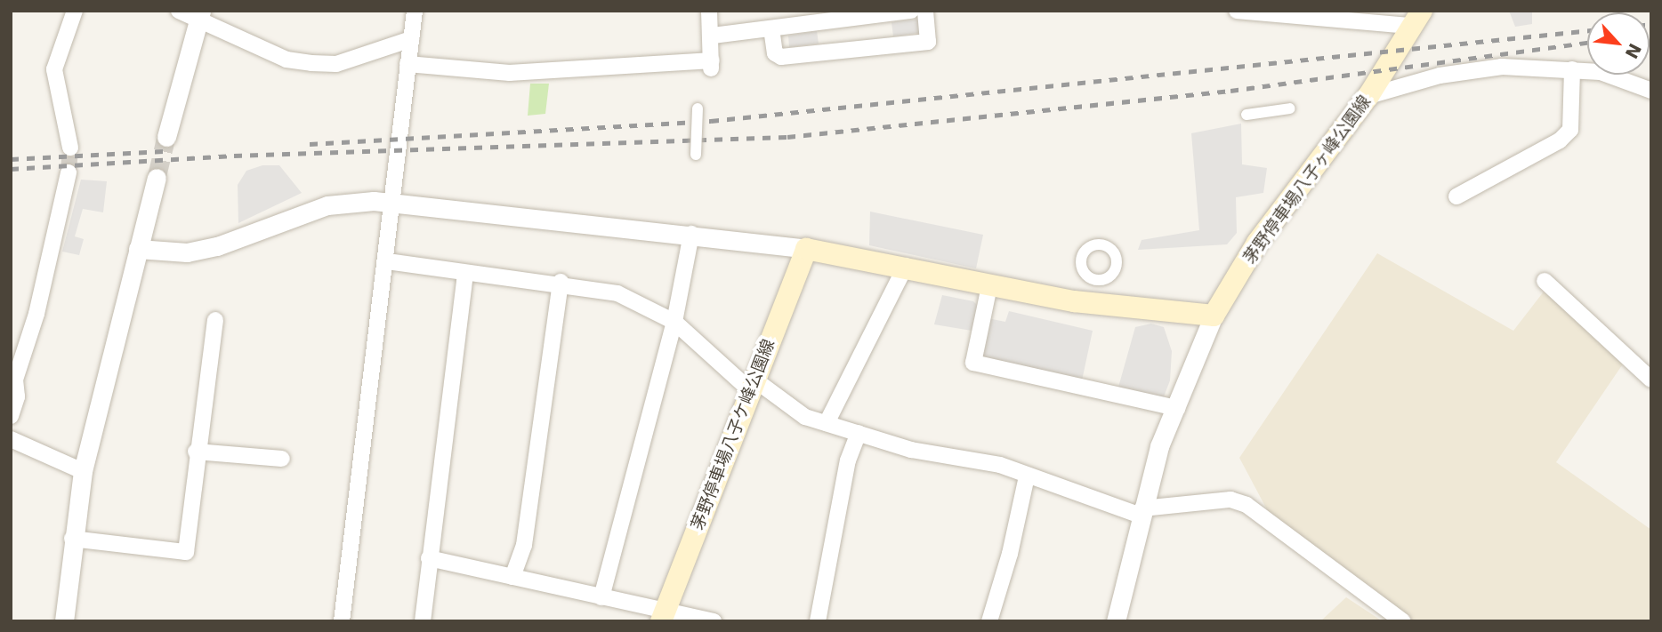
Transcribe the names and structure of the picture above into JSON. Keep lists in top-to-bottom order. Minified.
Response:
{"streets":{"main road":["茅野停車場八子ヶ峰公園線","茅野停車場八子ケ峰公園線"]},"north":"bottom right"}
